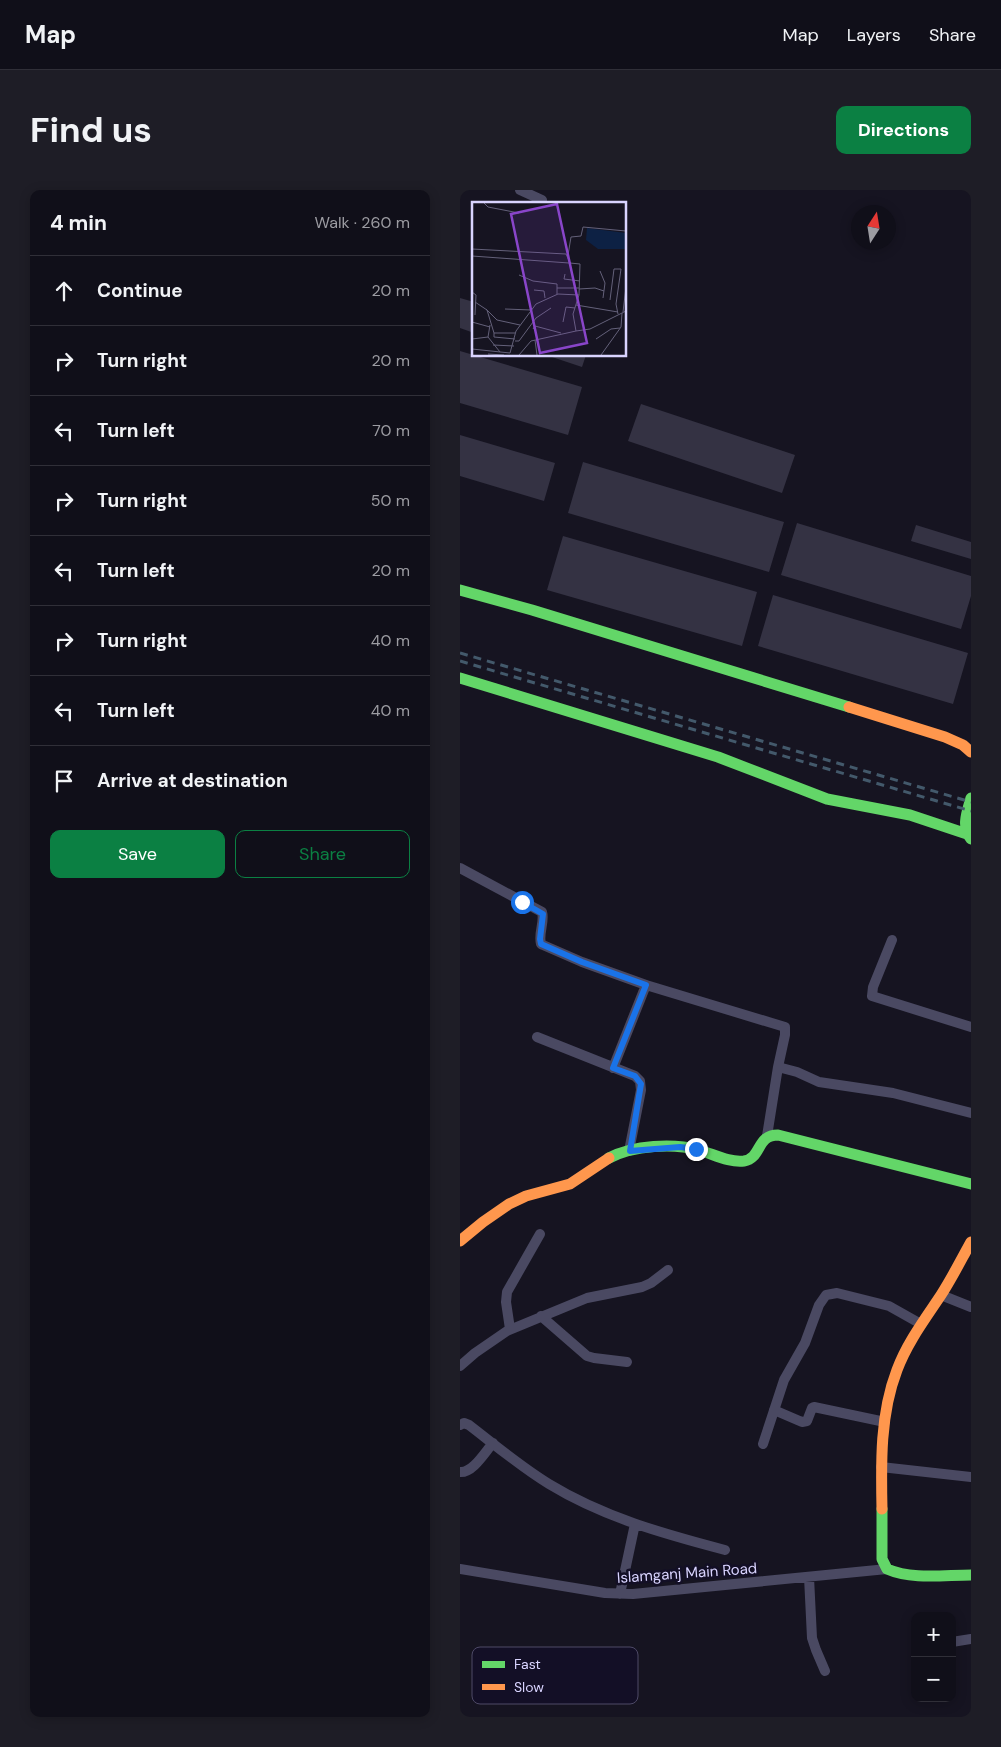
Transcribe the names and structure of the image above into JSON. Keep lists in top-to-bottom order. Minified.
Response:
{"streets":{"street":["Islamganj Main Road"]},"legend":["Fast","Slow"],"north":"top","page":{"header":"Map","nav":["Map","Layers","Share"],"buttons":["Directions",["Save","Share"]],"title":"Find us","heading":["4 min","Walk · 260 m"],"list":[["Continue","20 m"],["Turn right","20 m"],["Turn left","70 m"],["Turn right","50 m"],["Turn left","20 m"],["Turn right","40 m"],["Turn left","40 m"],"Arrive at destination"],"map_buttons":["+","−"]}}
